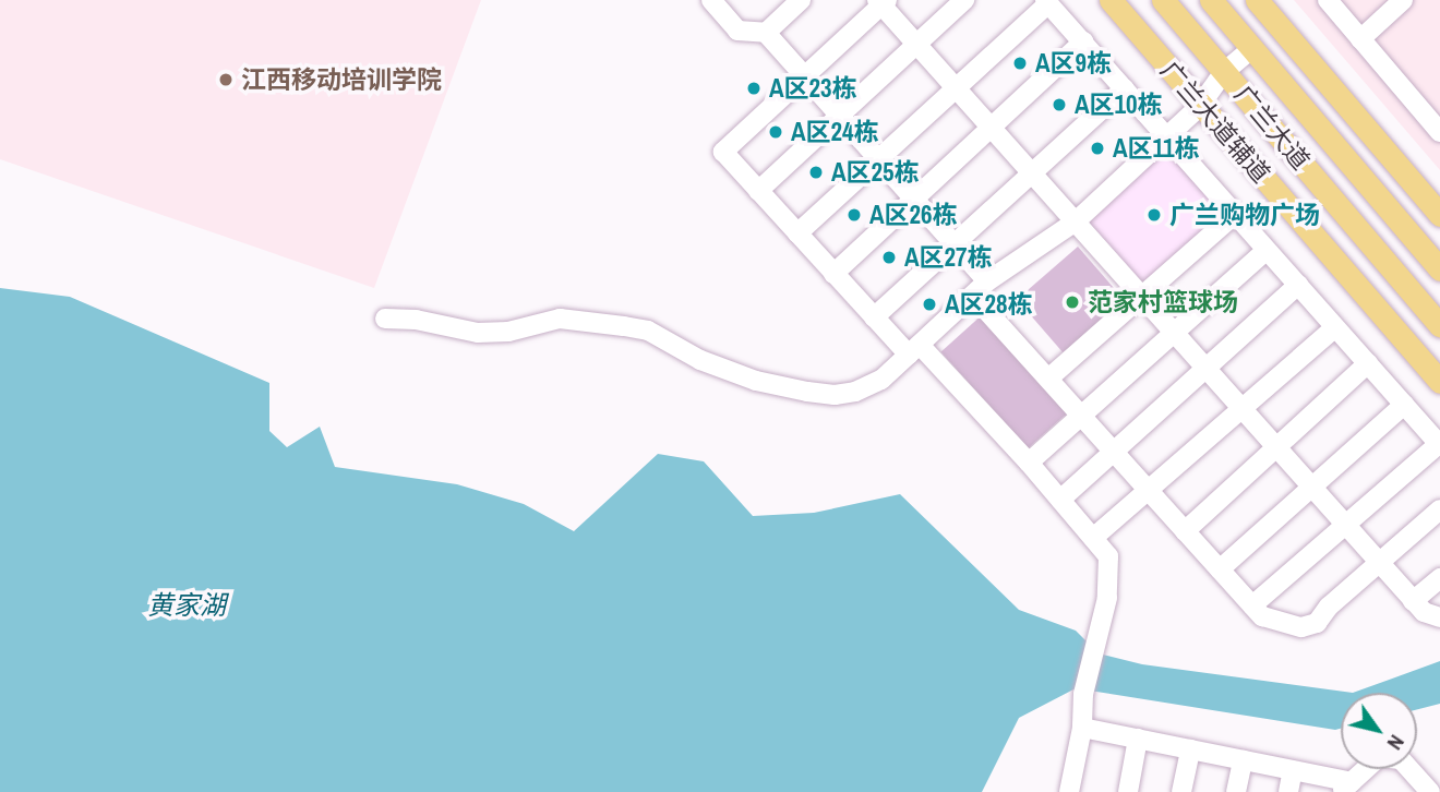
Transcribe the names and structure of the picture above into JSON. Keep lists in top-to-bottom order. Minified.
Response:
{"streets":{"main road":["广兰大道辅道","广兰大道"]},"water":["黄家湖"],"places":["A区9栋","江西移动培训学院","A区23栋","A区10栋","A区24栋","A区11栋","A区25栋","A区26栋","广兰购物广场","A区27栋","范家村篮球场","A区28栋"],"north":"bottom right"}
